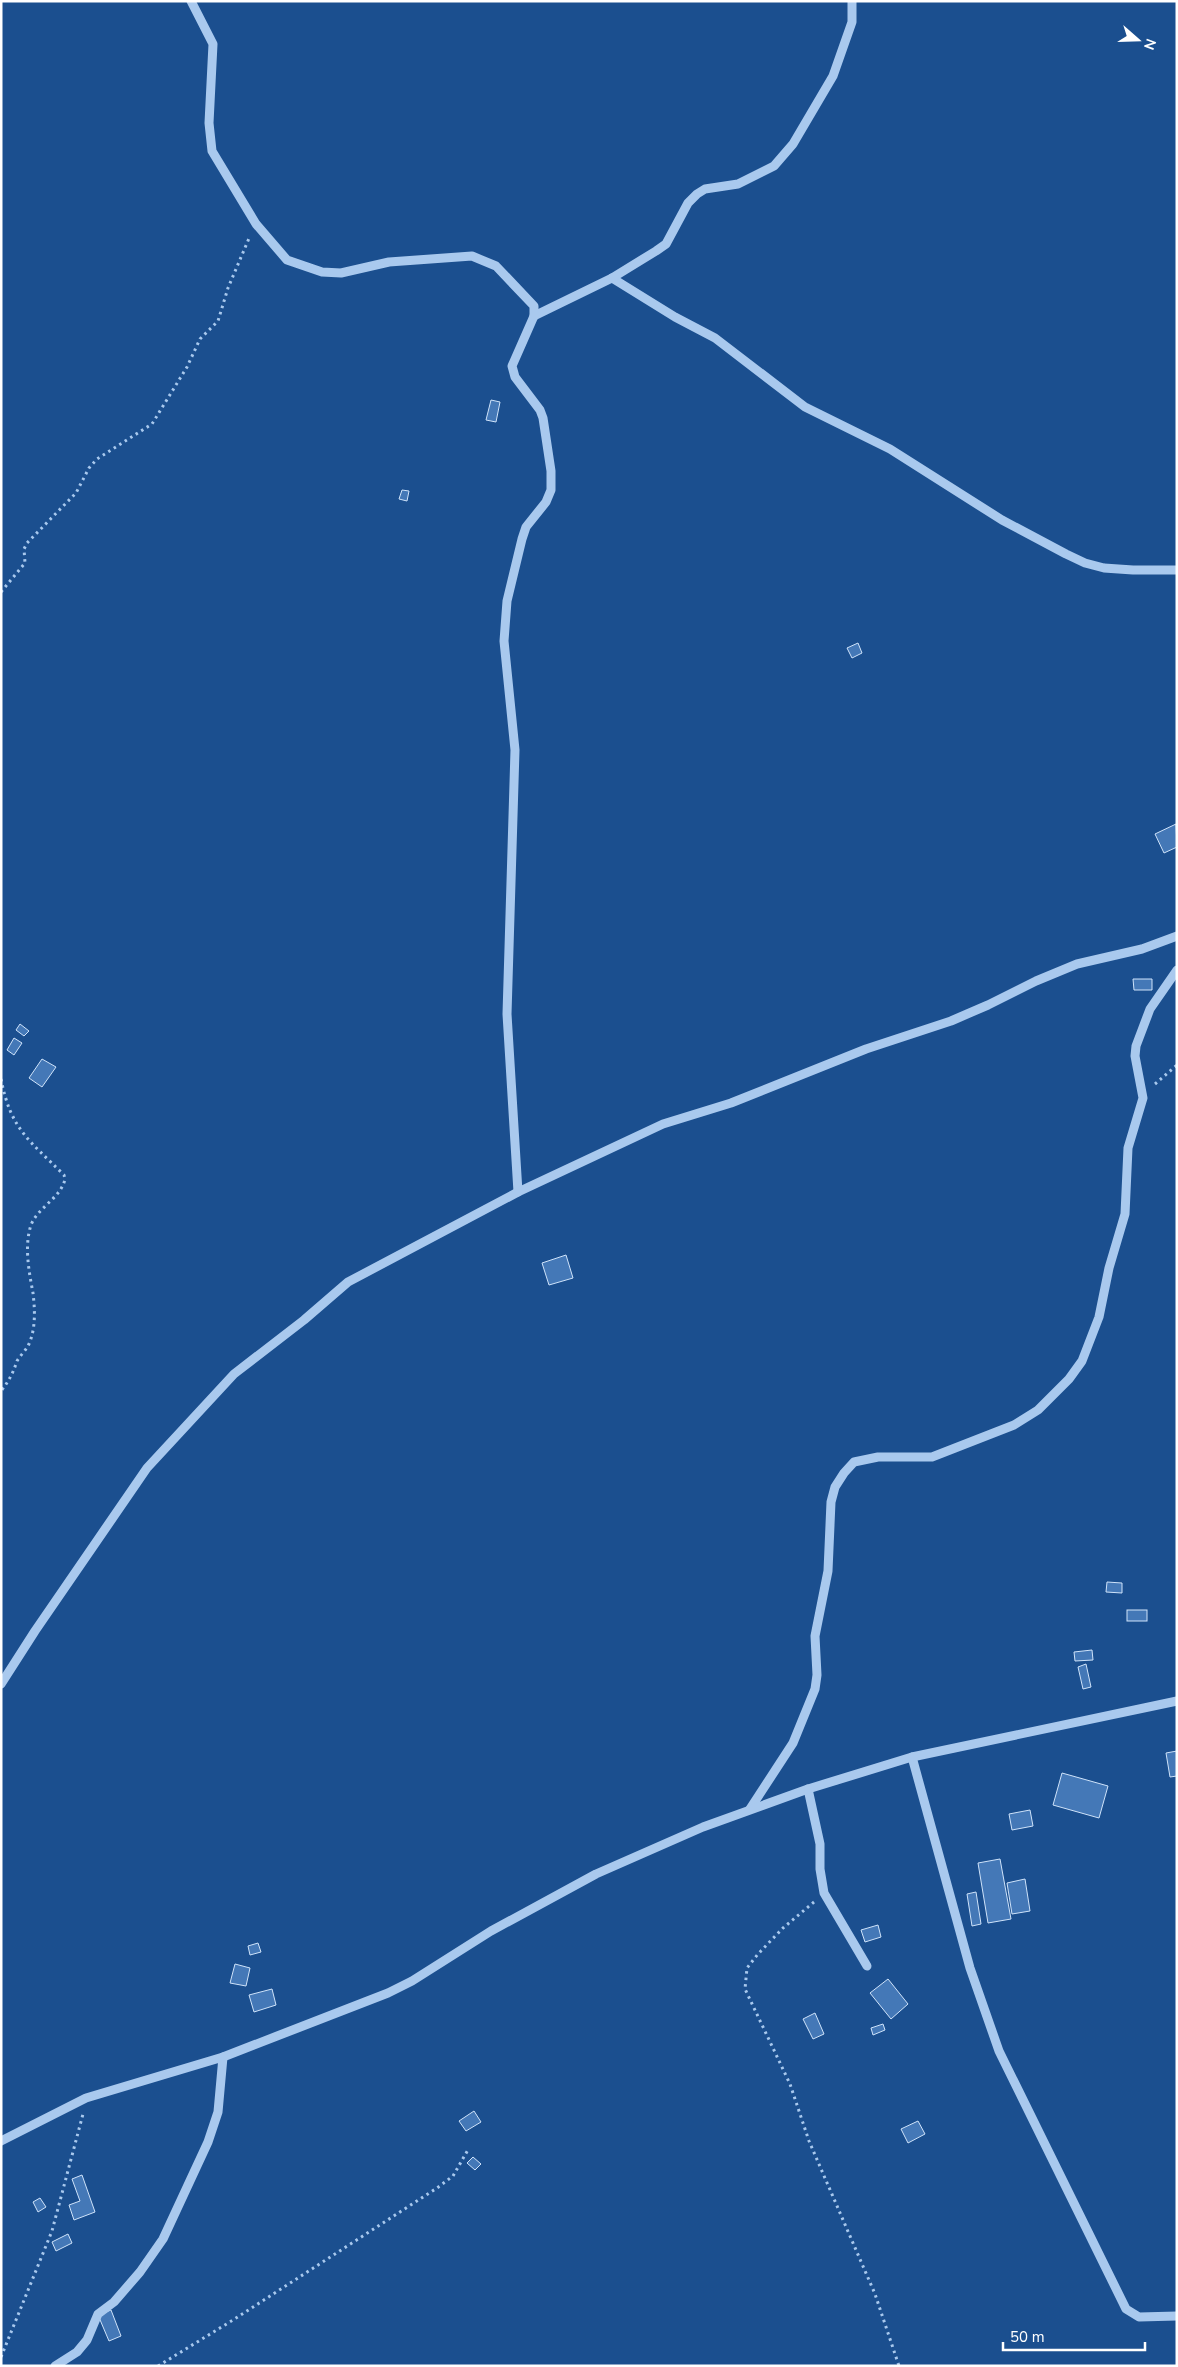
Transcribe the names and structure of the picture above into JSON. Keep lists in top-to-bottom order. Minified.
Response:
{"scale_bar":"50 m","north":"right"}
